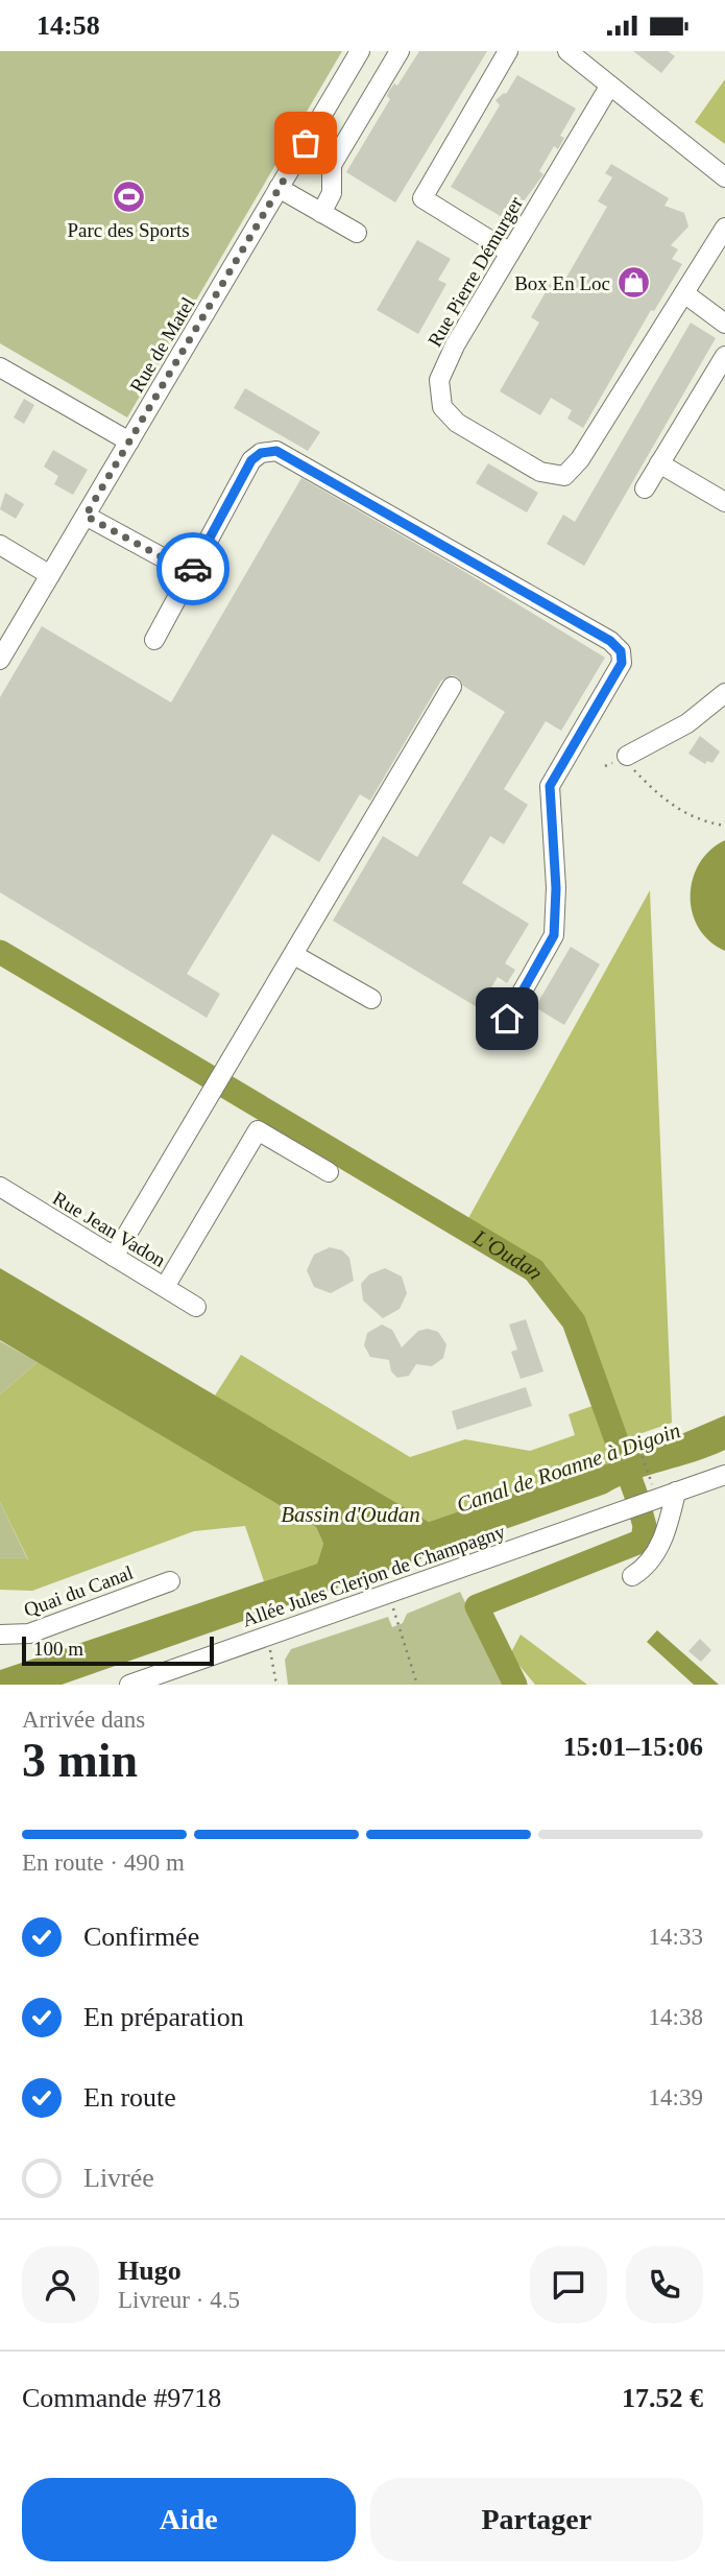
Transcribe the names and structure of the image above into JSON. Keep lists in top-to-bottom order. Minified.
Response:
{"streets":{"street":["Rue Pierre Démurger","Rue de Matel","Rue Jean Vadon","Allée Jules Clerjon de Champagny","Quai du Canal"]},"water":["L'Oudan","Canal de Roanne à Digoin","Bassin d'Oudan"],"places":{"sports":["Parc des Sports"],"shop":["Box En Loc"]},"scale_bar":"100 m","page":{"status":"14:58","scale":"100 m","heading":["3 min","Arrivée dans","15:01–15:06"],"panel":["Hugo","Livreur · 4.5","Commande #9718","17.52 €"],"bar":"En route · 490 m","list":[["Confirmée","14:33"],["En préparation","14:38"],["En route","14:39"],"Livrée"],"buttons":["Aide","Partager"]}}
